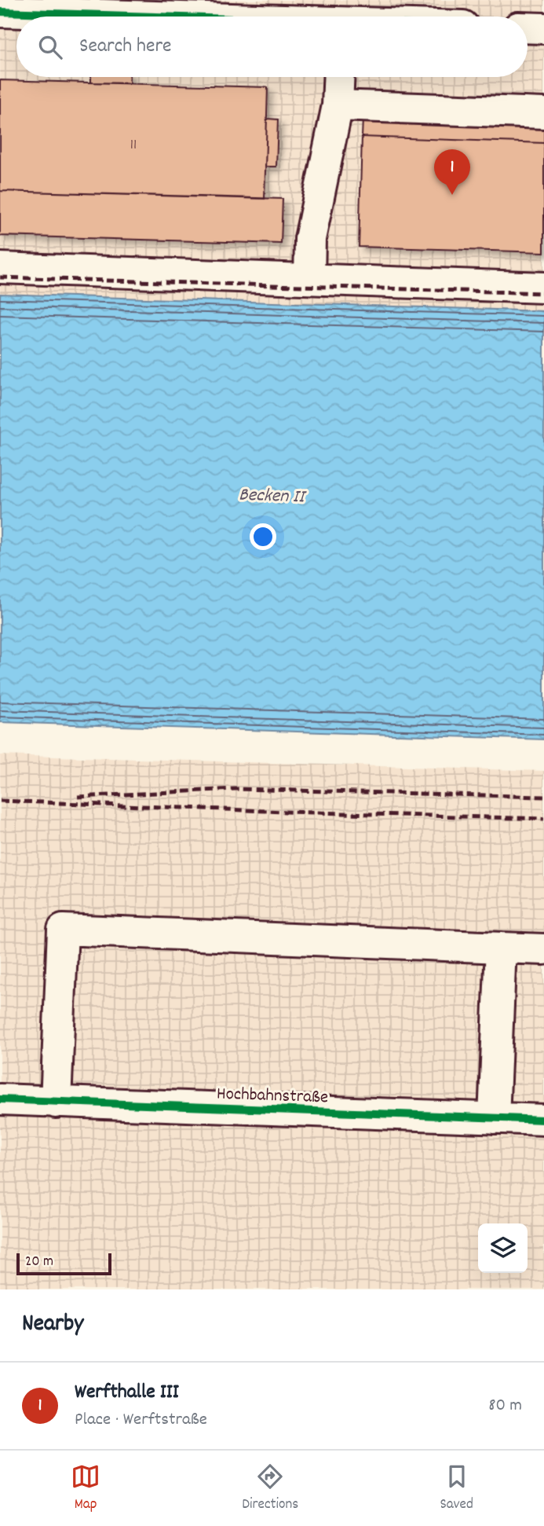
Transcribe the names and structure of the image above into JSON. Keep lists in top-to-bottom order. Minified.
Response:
{"streets":{"street":["Hochbahnstraße"]},"water":["Becken II"],"house_numbers":["11"],"scale_bar":"20 m","page":{"search":"Search here","pins":"1","scale":"20 m","heading":"Nearby","list":[{"mark":"1","name":"Werfthalle III","note":"Place · Werftstraße","value":"80 m"}],"nav":["Map","Directions","Saved"]}}
